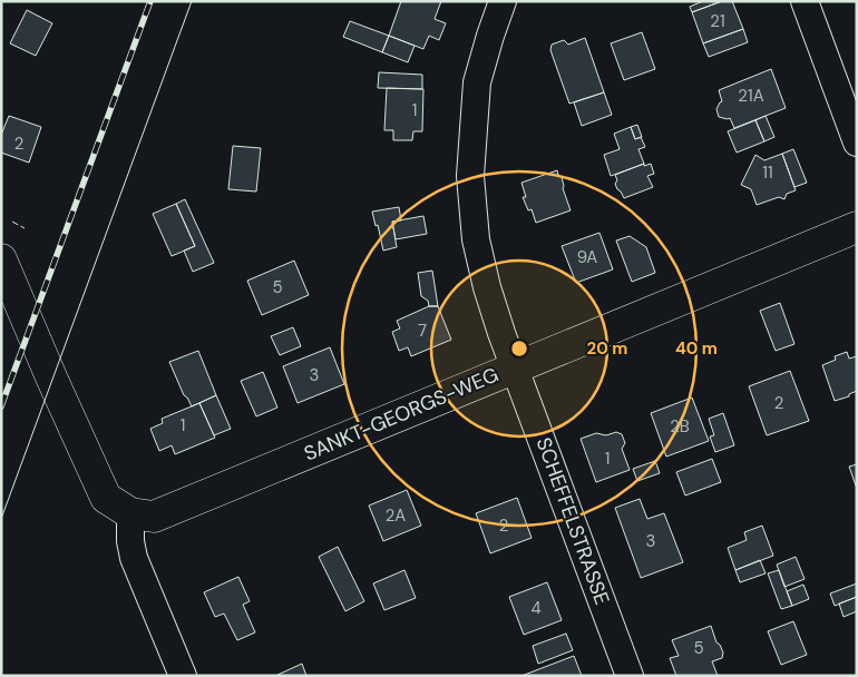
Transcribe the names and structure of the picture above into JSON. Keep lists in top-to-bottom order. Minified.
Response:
{"streets":{"street":["SANKT-GEORGS-WEG","SCHEFFELSTRASSE"]},"crossings":[["SANKT-GEORGS-WEG","SCHEFFELSTRASSE"]],"house_numbers":["21","21A","1","2","11","9A","5","7","3","2","1","2B","1","2A","2","3","4","5"],"rings":["20 m","40 m"]}
